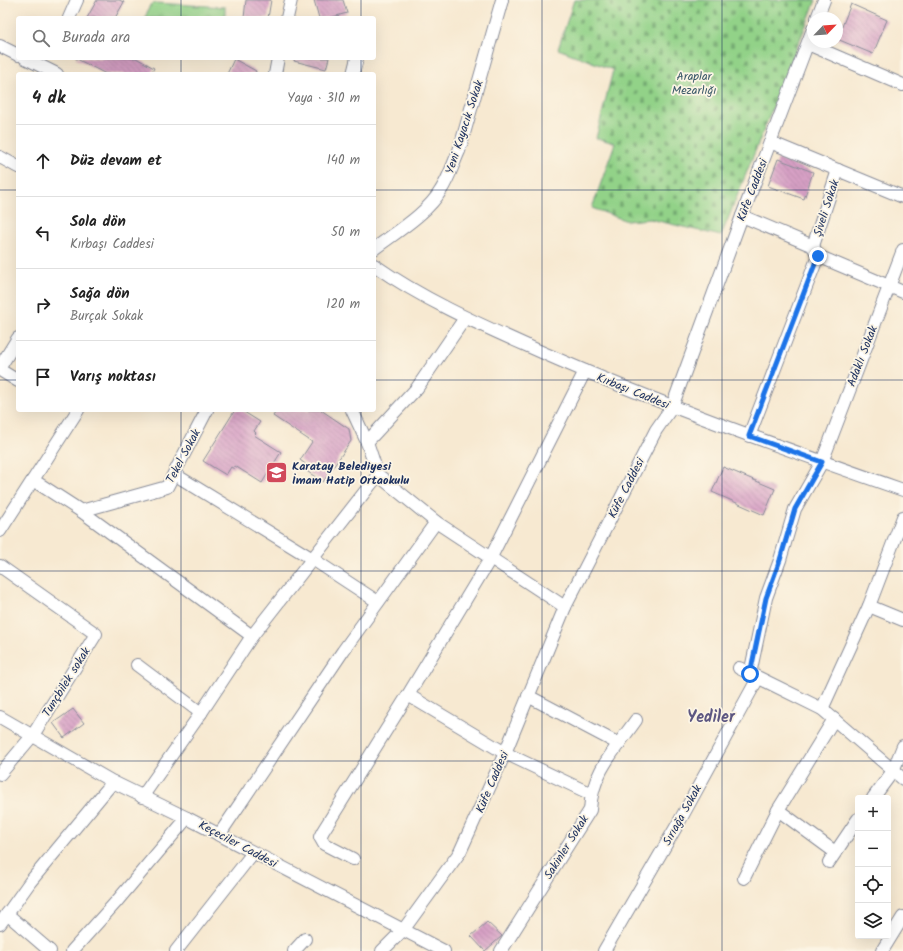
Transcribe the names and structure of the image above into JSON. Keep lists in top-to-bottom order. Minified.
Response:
{"streets":{"street":["Yeni Kayacık Sokak","Küfe Caddesi","Şiveli Sokak","Adaklı Sokak","Kırbaşı Caddesi","Tekel Sokak","Tunçbilek sokak","Sırıağa Sokak","Keçeciler Caddesi","Sakinler Sokak"]},"crossings":[["Küfe Caddesi","Kırbaşı Caddesi"],["Küfe Caddesi","Keçeciler Caddesi"],["Şiveli Sokak","Kırbaşı Caddesi"],["Adaklı Sokak","Kırbaşı Caddesi"],["Adaklı Sokak","Sırıağa Sokak"],["Tunçbilek sokak","Keçeciler Caddesi"]],"districts":["Yediler"],"parks":["Araplar Mezarlığı"],"places":{"school or university":["Karatay Belediyesi İmam Hatip Ortaokulu"]},"north":"top right","page":{"search":"Burada ara","heading":["4 dk","Yaya · 310 m"],"list":[["Düz devam et","140 m"],["Sola dön","Kırbaşı Caddesi","50 m"],["Sağa dön","Burçak Sokak","120 m"],"Varış noktası"],"map_buttons":["+","−"]}}
